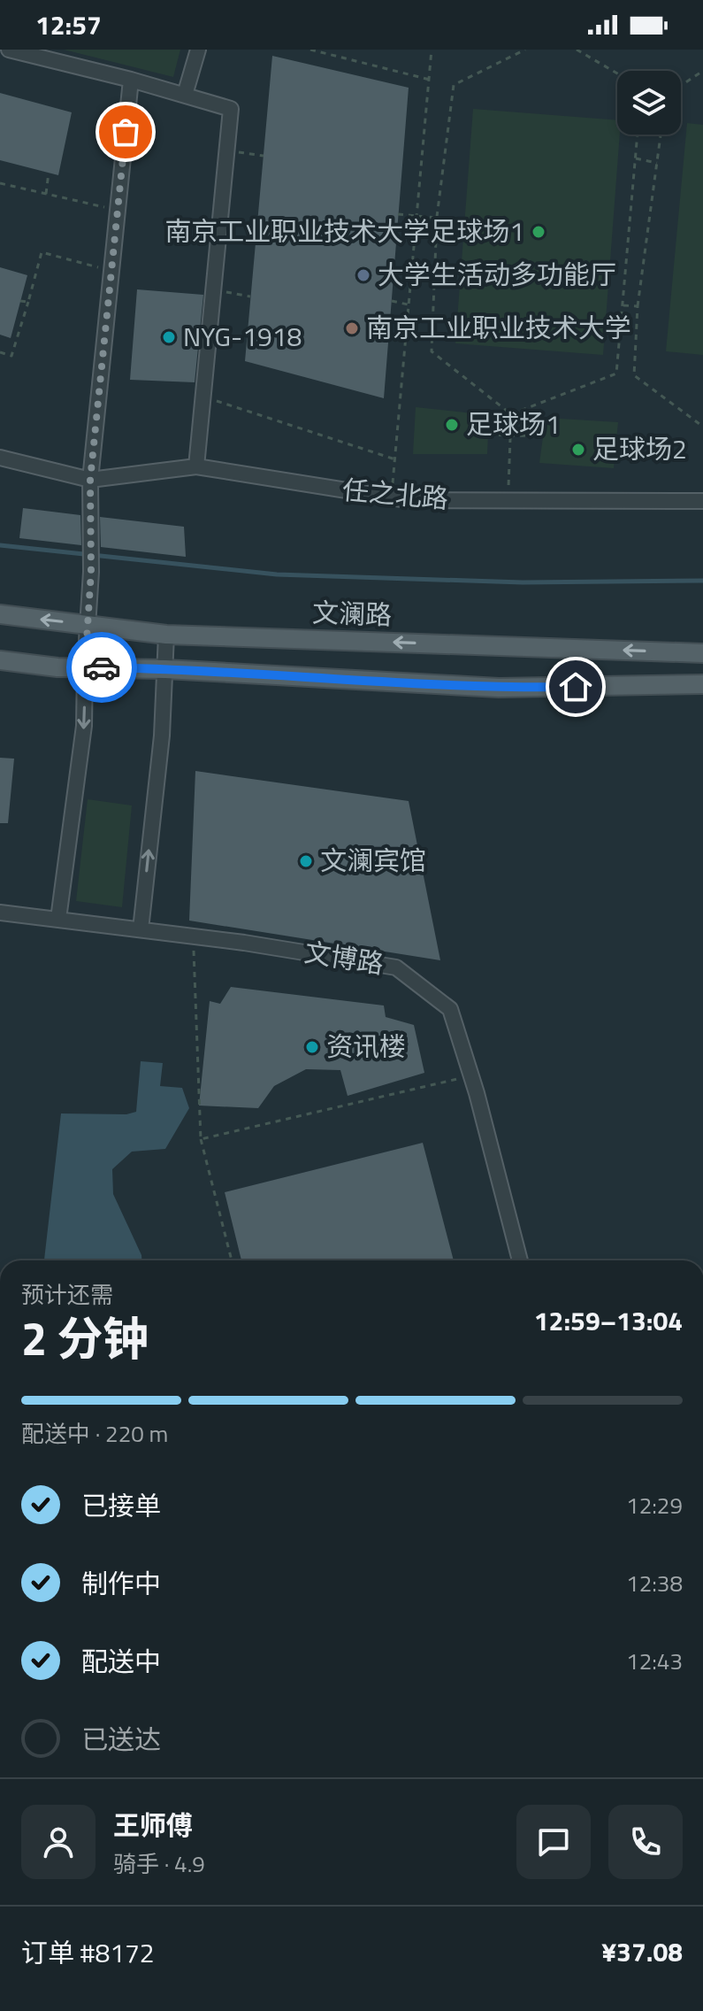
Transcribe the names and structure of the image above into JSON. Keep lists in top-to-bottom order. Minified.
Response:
{"streets":{"main road":["文澜路"],"street":["任之北路","文博路"]},"places":["南京工业职业技术大学足球场1","大学生活动多功能厅","南京工业职业技术大学","NYG-1918","足球场1","足球场2","文澜宾馆","资讯楼"],"page":{"status":"12:57","heading":["2 分钟","预计还需","12:59–13:04"],"panel":["王师傅","骑手 · 4.9","订单 #8172","¥37.08"],"bar":"配送中 · 220 m","list":[["已接单","12:29"],["制作中","12:38"],["配送中","12:43"],"已送达"]}}
